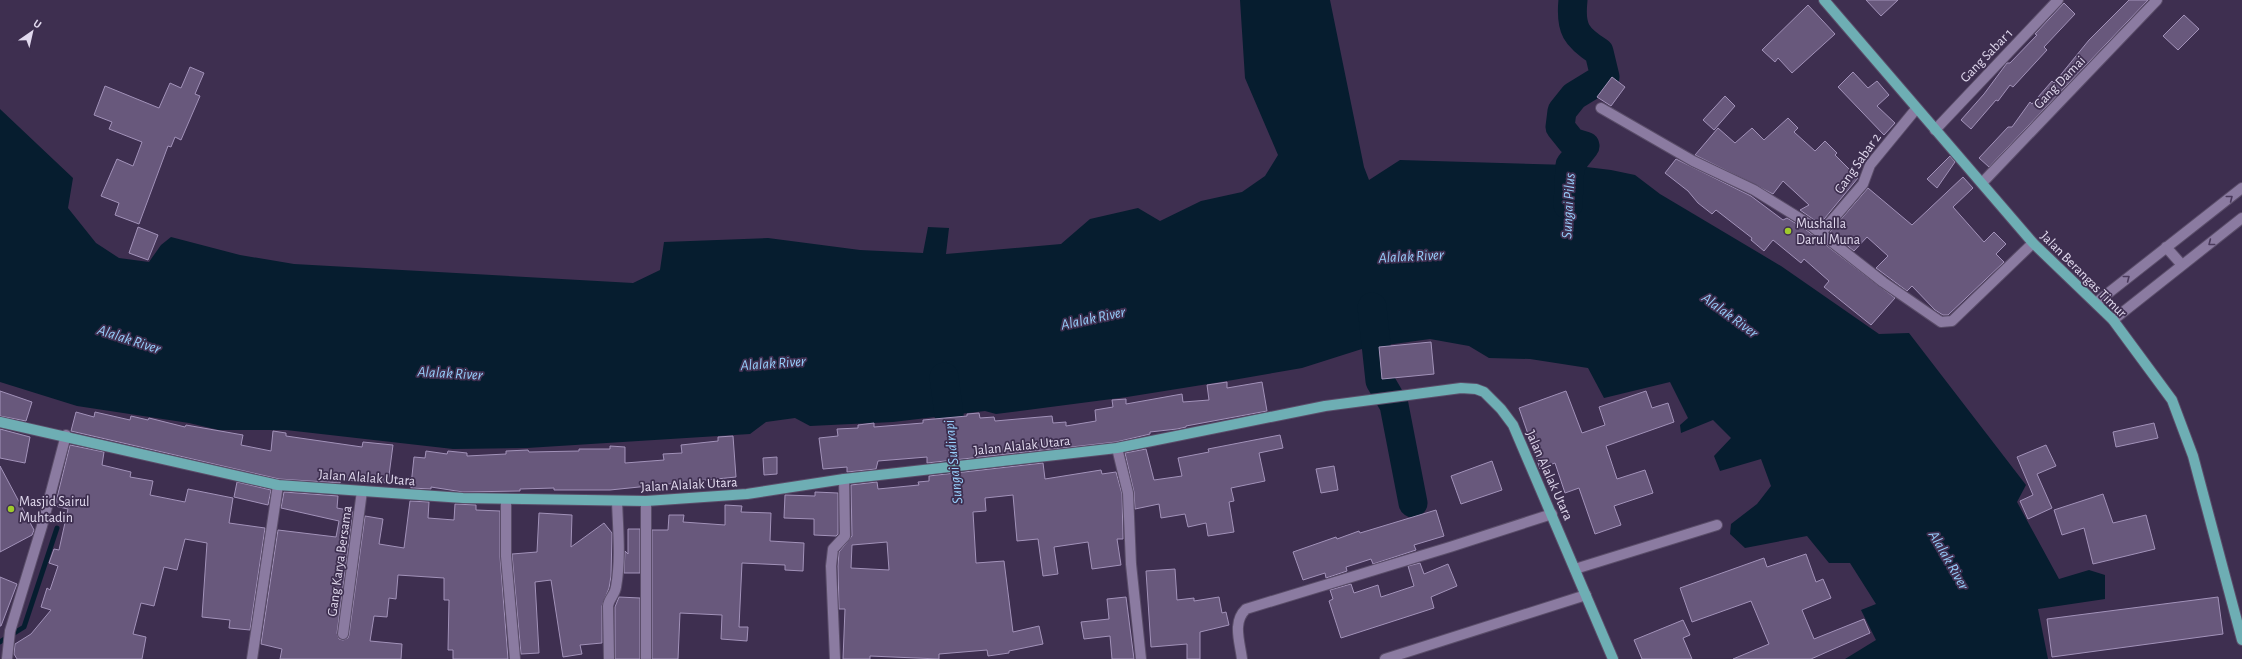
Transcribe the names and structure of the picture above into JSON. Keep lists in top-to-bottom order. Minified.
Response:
{"streets":{"main road":["Jalan Berangas Timur","Jalan Alalak Utara"],"street":["Gang Sabar 1","Gang Damai","Gang Sabar 2","Gang Karya Bersama"]},"crossings":[["Gang Sabar 1","Jalan Berangas Timur"],["Gang Damai","Jalan Berangas Timur"],["Gang Sabar 2","Jalan Berangas Timur"],["Jalan Alalak Utara","Gang Karya Bersama"]],"water":["Sungai Pilus","Alalak River","Sungai Sudirapi"],"places":["Mushalla Darul Muna","Masjid Sairul Muhtadin"],"north":"top right"}
